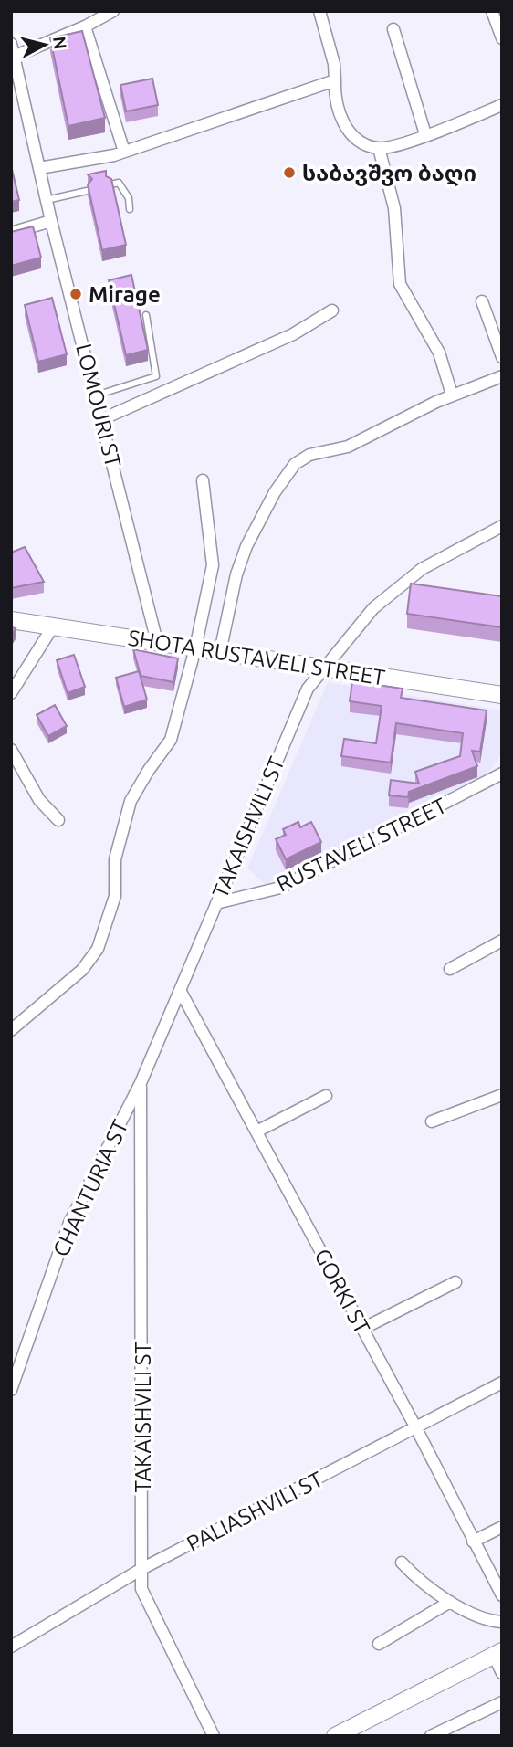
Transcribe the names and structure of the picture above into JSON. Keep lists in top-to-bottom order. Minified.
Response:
{"streets":{"main road":["SHOTA RUSTAVELI STREET"],"street":["LOMOURI ST","TAKAISHVILI ST","RUSTAVELI STREET","CHANTURIA ST","GORKI ST","PALIASHVILI ST"]},"crossings":[["LOMOURI ST","SHOTA RUSTAVELI STREET"],["SHOTA RUSTAVELI STREET","TAKAISHVILI ST"],["TAKAISHVILI ST","RUSTAVELI STREET"],["TAKAISHVILI ST","CHANTURIA ST"],["TAKAISHVILI ST","GORKI ST"],["TAKAISHVILI ST","PALIASHVILI ST"],["CHANTURIA ST","GORKI ST"],["GORKI ST","PALIASHVILI ST"]],"places":["საბავშვო ბაღი","Mirage"],"north":"right"}
